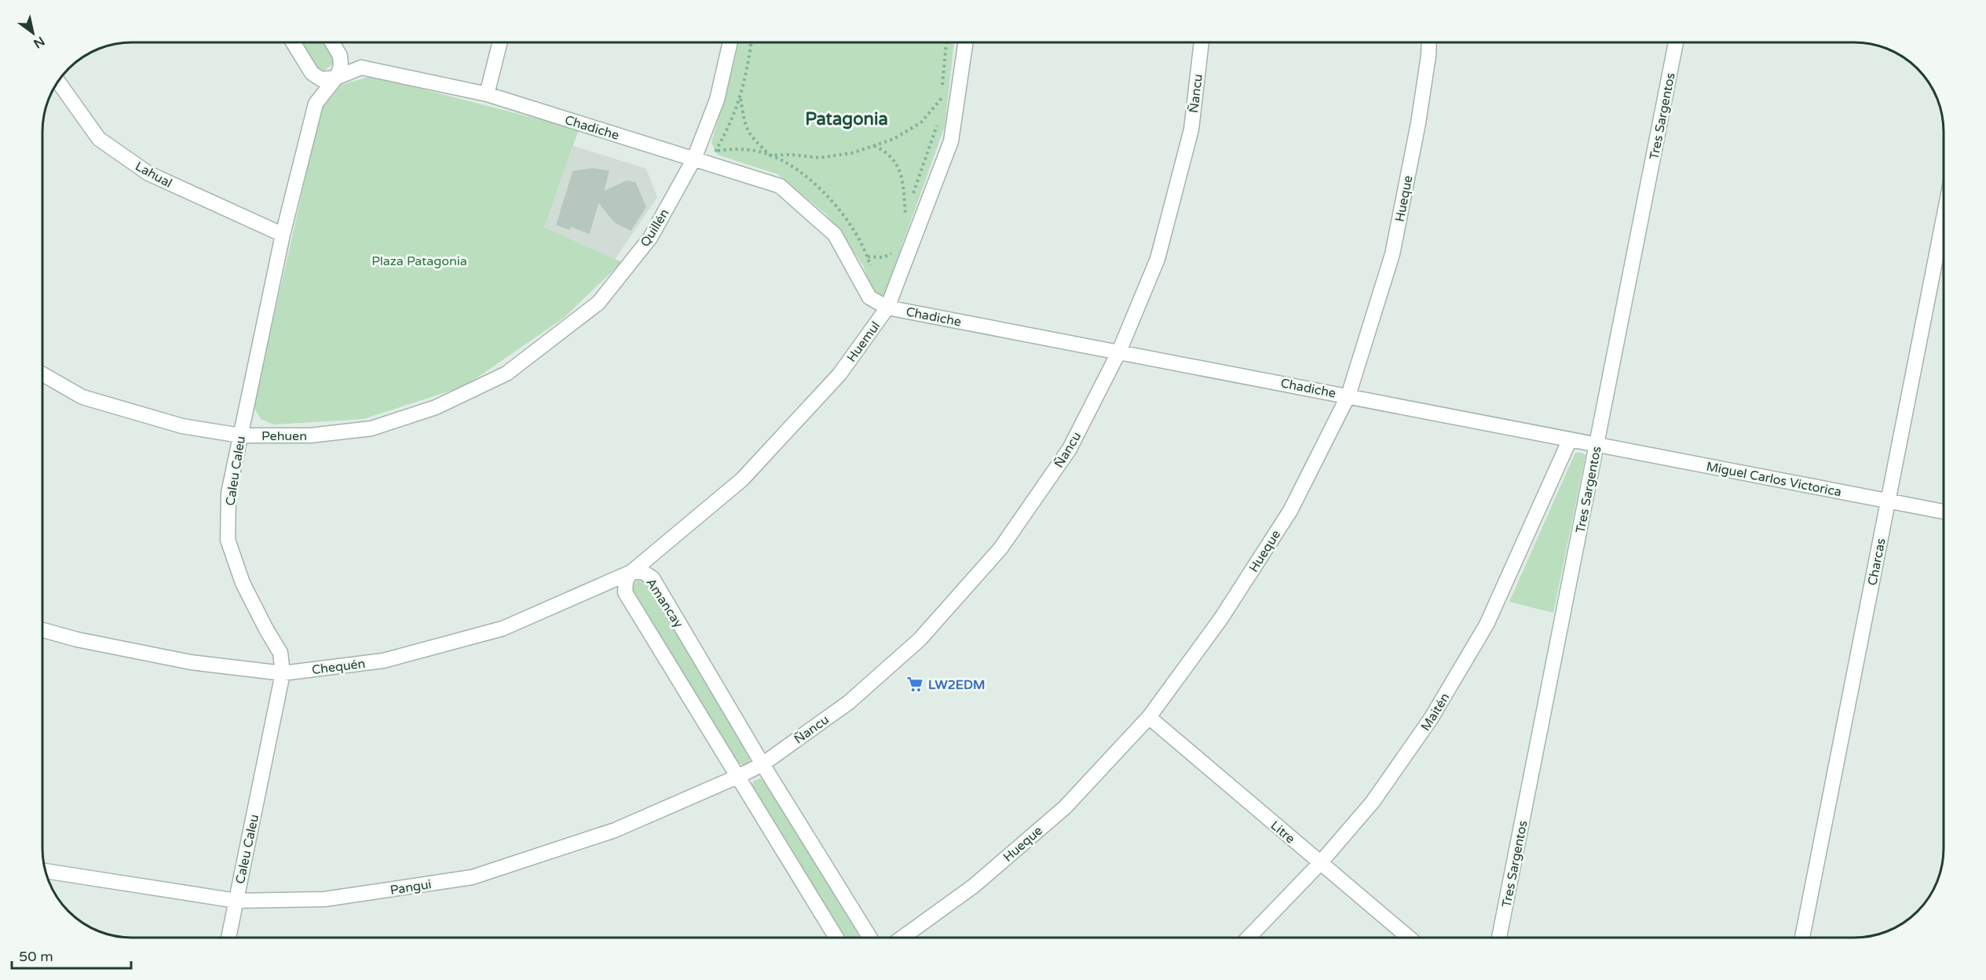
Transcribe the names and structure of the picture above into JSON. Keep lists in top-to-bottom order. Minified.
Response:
{"streets":{"street":["Ñancu","Tres Sargentos","Chadiche","Lahual","Hueque","Quillén","Huemul","Pehuen","Caleu Caleu","Miguel Carlos Victorica","Charcas","Amancay","Chequén","Maitén","Litre","Pangui"]},"crossings":[["Ñancu","Chadiche"],["Ñancu","Amancay"],["Ñancu","Pangui"],["Tres Sargentos","Chadiche"],["Tres Sargentos","Miguel Carlos Victorica"],["Chadiche","Hueque"],["Chadiche","Quillén"],["Chadiche","Huemul"],["Chadiche","Caleu Caleu"],["Chadiche","Miguel Carlos Victorica"],["Chadiche","Maitén"],["Lahual","Caleu Caleu"],["Hueque","Litre"],["Quillén","Pehuen"],["Huemul","Amancay"],["Huemul","Chequén"],["Pehuen","Caleu Caleu"],["Caleu Caleu","Chequén"],["Caleu Caleu","Pangui"],["Miguel Carlos Victorica","Charcas"],["Amancay","Chequén"],["Amancay","Pangui"],["Maitén","Litre"]],"districts":["Patagonia"],"parks":["Plaza Patagonia"],"places":{"supermarket":["LW2EDM"]},"scale_bar":"50 m","north":"bottom right"}
